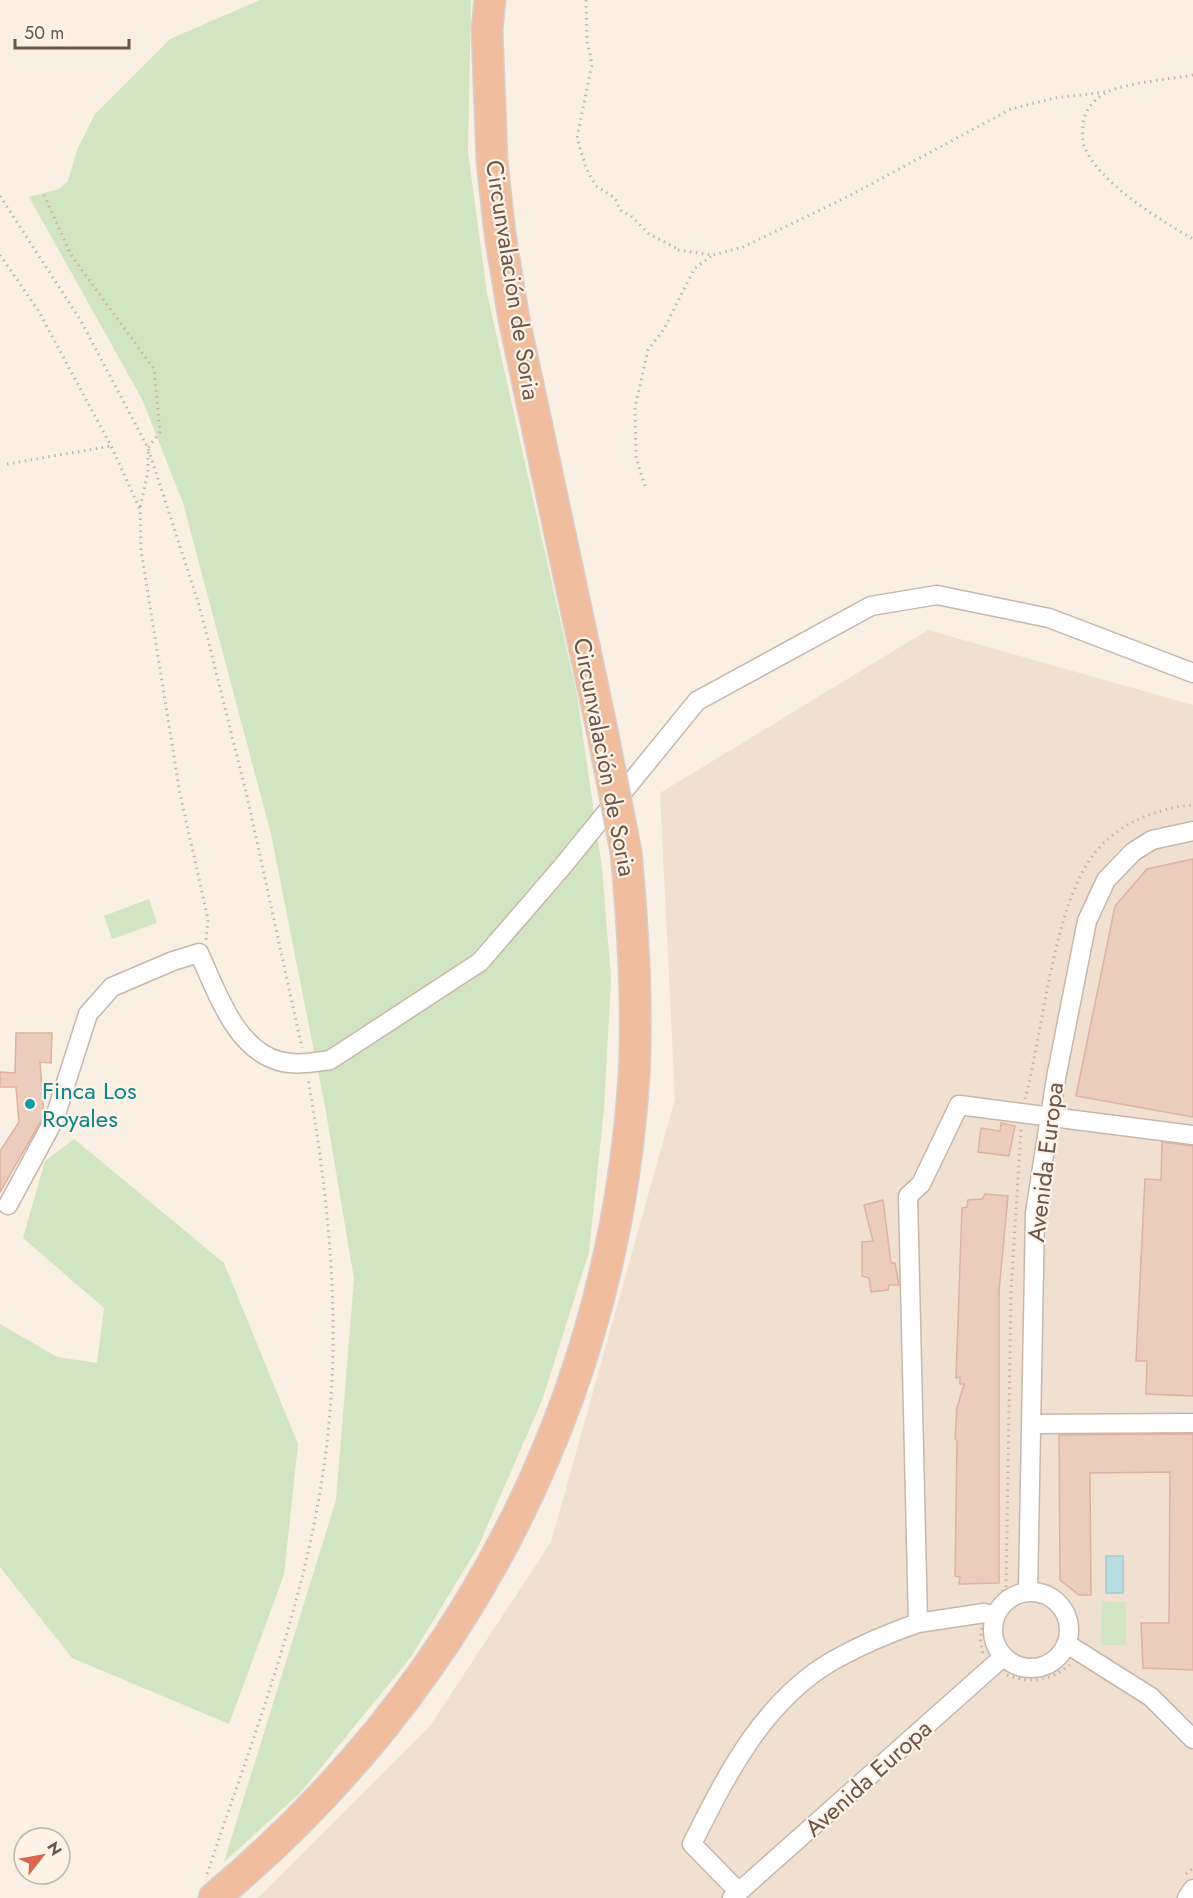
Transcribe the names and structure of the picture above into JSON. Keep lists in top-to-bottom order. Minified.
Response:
{"streets":{"highway":["Circunvalación de Soria"],"street":["Avenida Europa"]},"places":["Finca Los Royales"],"scale_bar":"50 m","north":"top right"}
